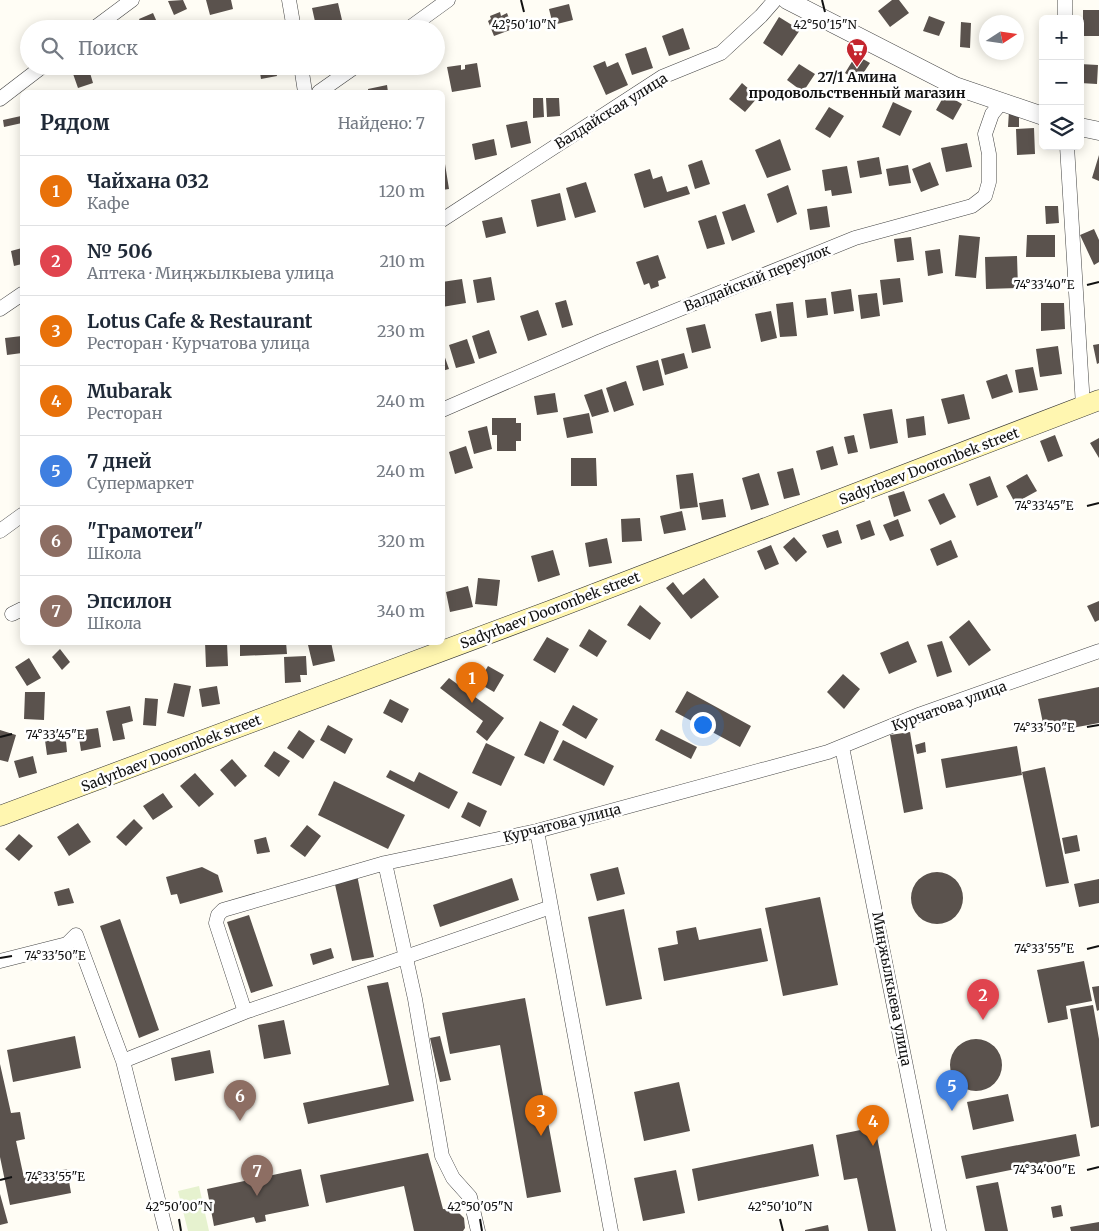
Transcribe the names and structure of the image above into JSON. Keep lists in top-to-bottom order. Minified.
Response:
{"streets":{"main road":["Sadyrbaev Dooronbek street"],"street":["Валдайская улица","Валдайский переулок","Курчатова улица","Миңжылкыева улица"]},"crossings":[["Курчатова улица","Миңжылкыева улица"]],"places":{"supermarket":["27/1 Амина продовольственный магазин"]},"north":"right","page":{"map_buttons":["+","−"],"search":"Поиск","heading":["Рядом","Найдено: 7"],"list":[{"mark":"1","name":"Чайхана 032","note":"Кафе","value":"120 m"},{"mark":"2","name":"№ 506","note":"Аптека · Миңжылкыева улица","value":"210 m"},{"mark":"3","name":"Lotus Cafe & Restaurant","note":"Ресторан · Курчатова улица","value":"230 m"},{"mark":"4","name":"Mubarak","note":"Ресторан","value":"240 m"},{"mark":"5","name":"7 дней","note":"Супермаркет","value":"240 m"},{"mark":"6","name":"\"Грамотеи\"","note":"Школа","value":"320 m"},{"mark":"7","name":"Эпсилон","note":"Школа","value":"340 m"}],"pins":["1","2","5","6","3","4","7"]},"coordinates":["42°50'10\"N","42°50'15\"N","74°33'40\"E","74°33'45\"E","74°33'50\"E","74°33'55\"E","74°34'00\"E","42°50'00\"N","42°50'05\"N"]}
